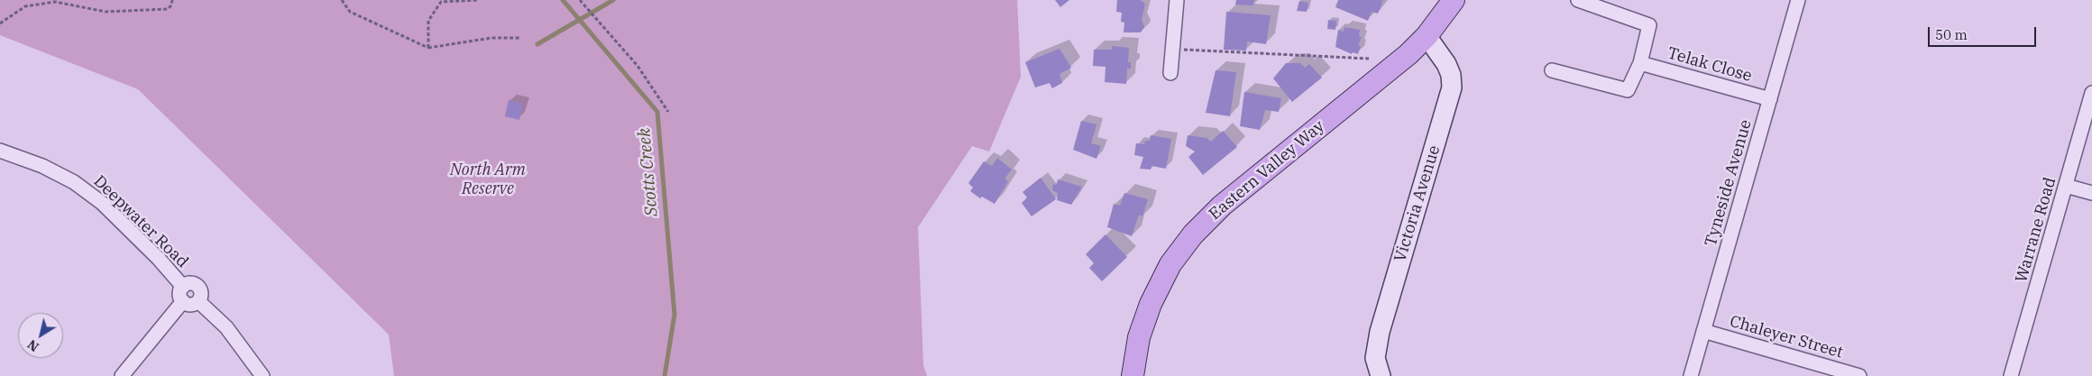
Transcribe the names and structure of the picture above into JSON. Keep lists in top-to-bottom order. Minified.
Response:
{"streets":{"main road":["Eastern Valley Way"],"street":["Telak Close","Tyneside Avenue","Victoria Avenue","Deepwater Road","Warrane Road","Chaleyer Street"]},"crossings":[["Telak Close","Tyneside Avenue"],["Eastern Valley Way","Victoria Avenue"],["Tyneside Avenue","Chaleyer Street"]],"water":["Scotts Creek"],"parks":["North Arm Reserve"],"scale_bar":"50 m","north":"bottom left"}
